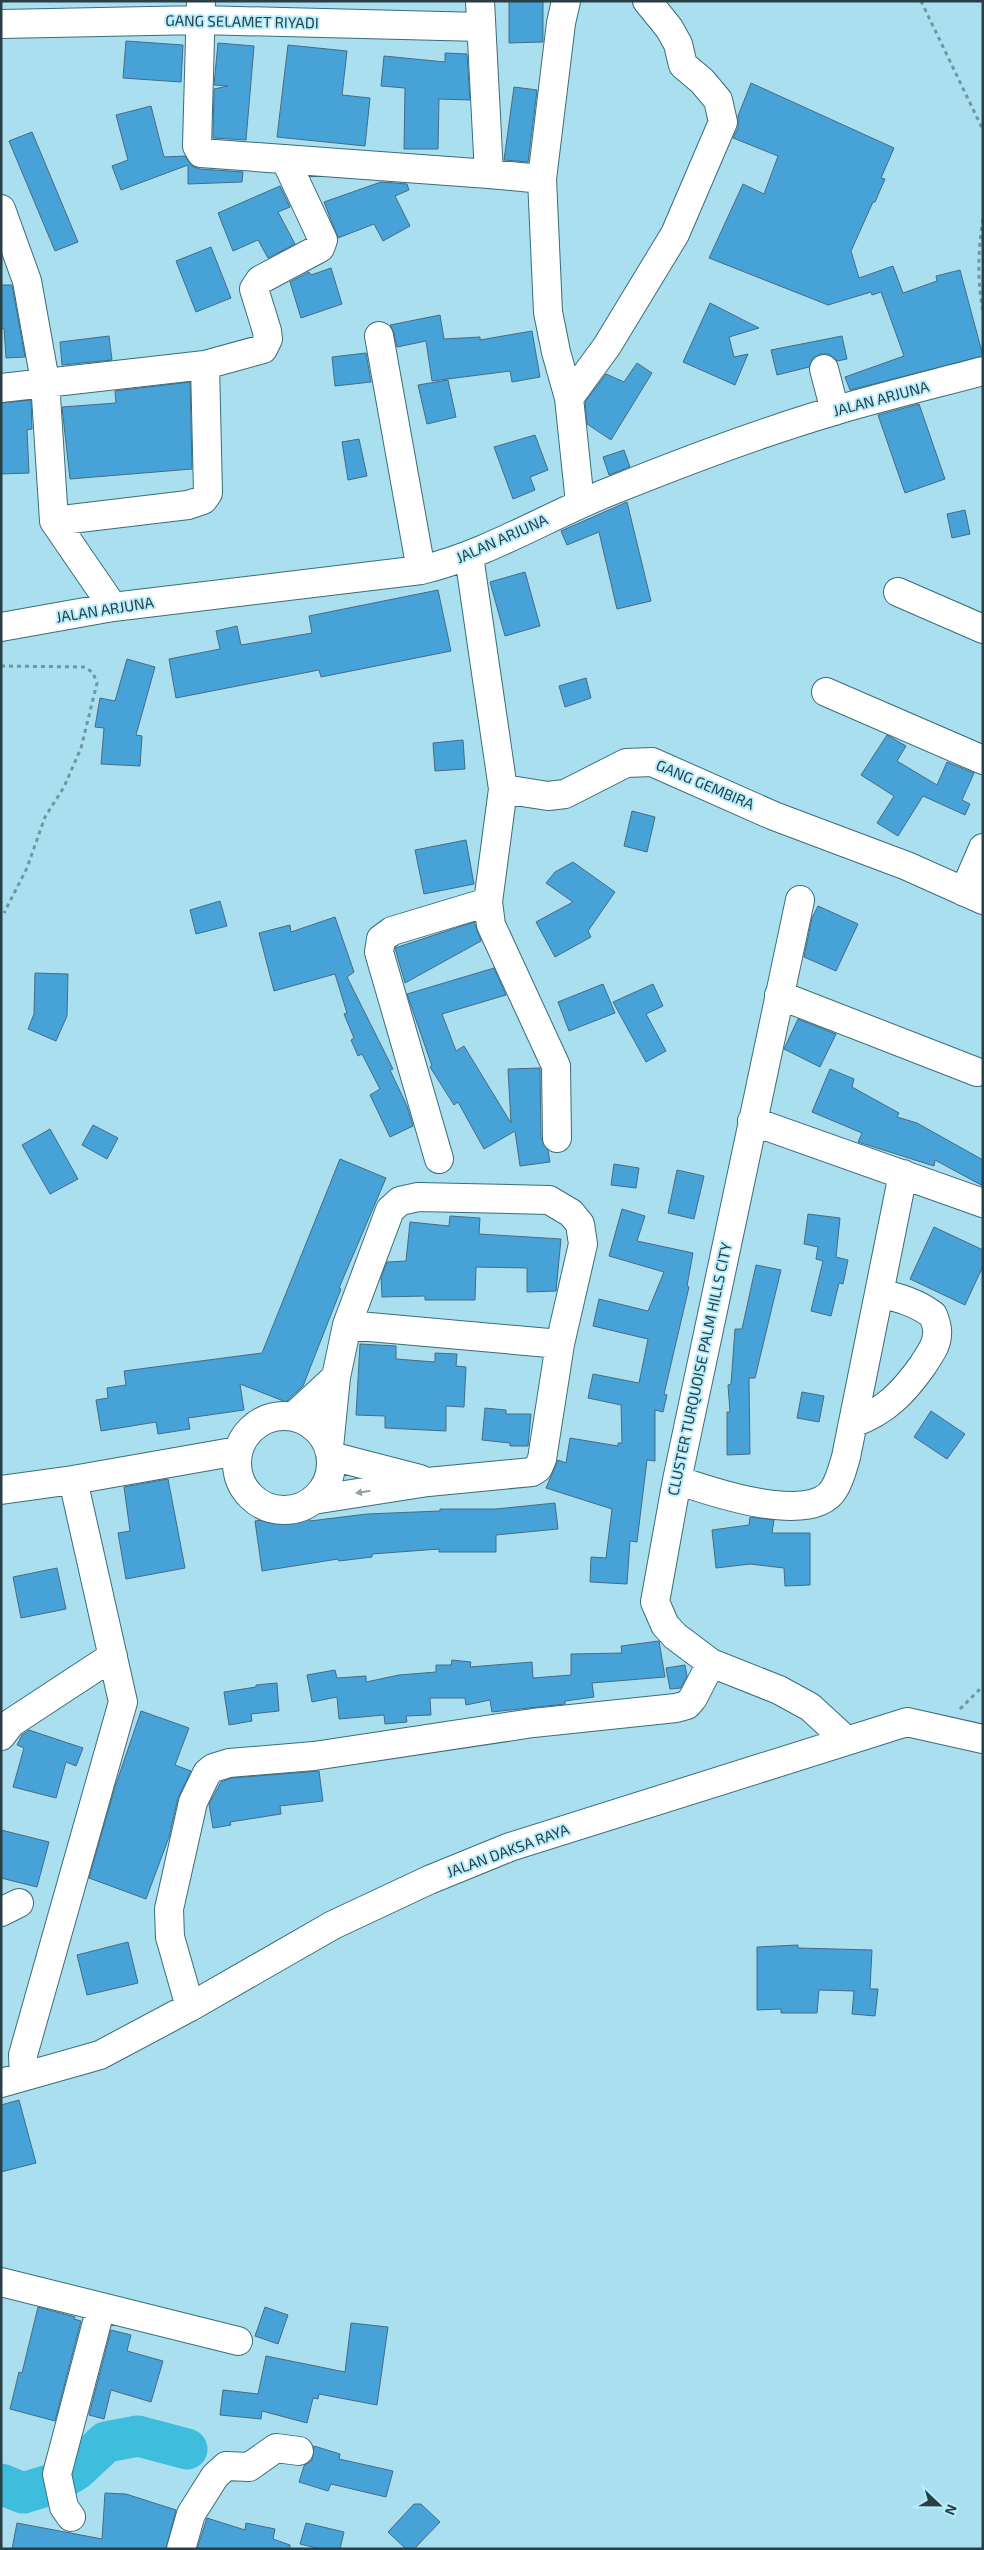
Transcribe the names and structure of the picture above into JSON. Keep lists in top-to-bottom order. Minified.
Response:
{"streets":{"street":["GANG SELAMET RIYADI","JALAN ARJUNA","GANG GEMBIRA","CLUSTER TURQUOISE PALM HILLS CITY","JALAN DAKSA RAYA"]},"crossings":[["CLUSTER TURQUOISE PALM HILLS CITY","JALAN DAKSA RAYA"]],"north":"right"}
